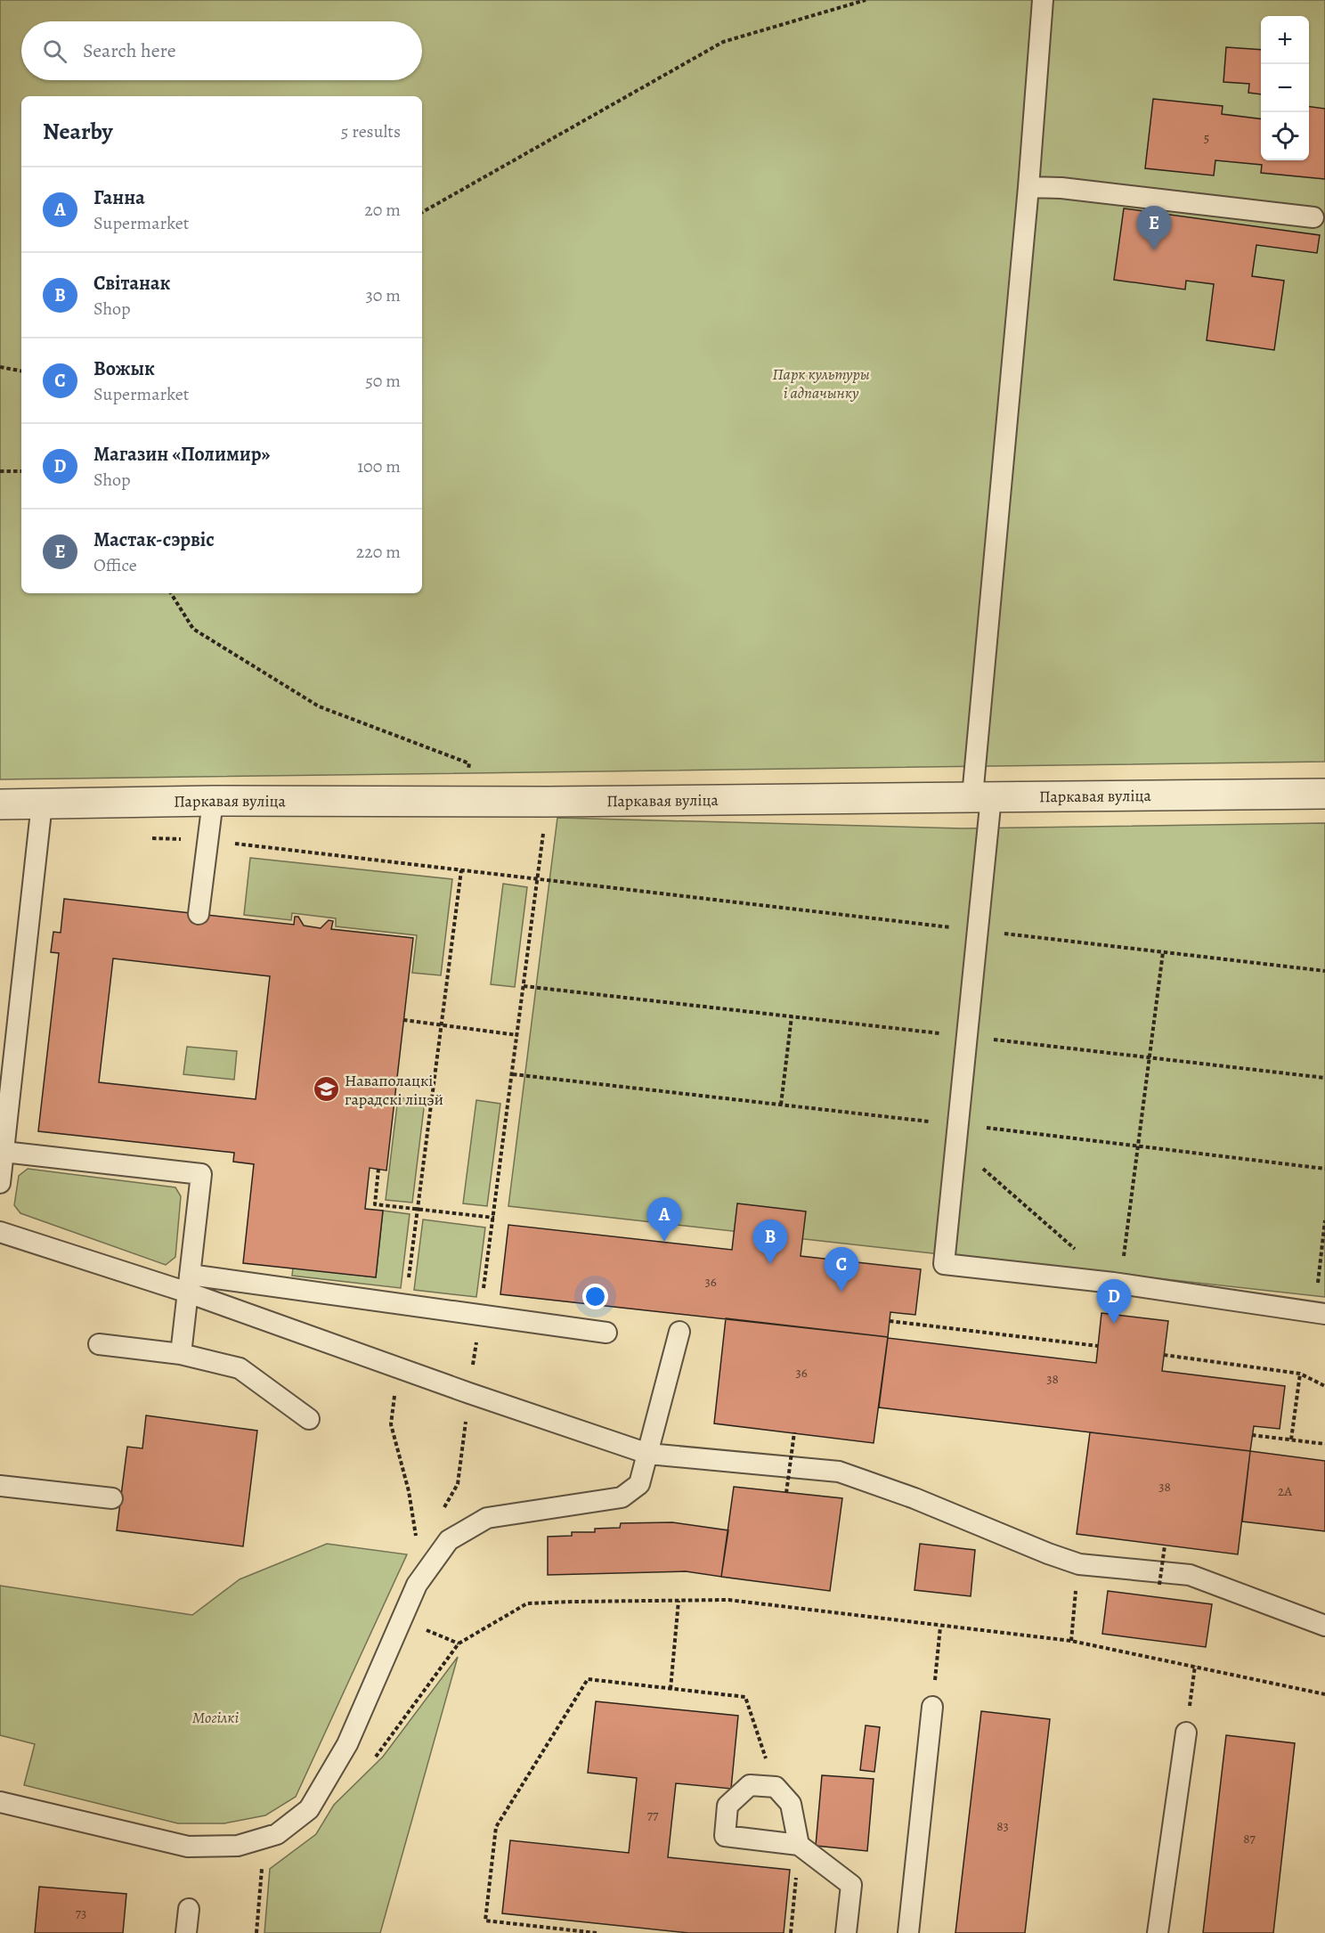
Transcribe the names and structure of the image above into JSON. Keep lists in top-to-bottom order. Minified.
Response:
{"streets":{"street":["Паркавая вуліца"]},"parks":["Парк культуры і адпачынку","Могілкі"],"places":{"school or university":["Наваполацкі гарадскі ліцэй"]},"house_numbers":["5","36","36","38","38","2А","77","83","87","73"],"page":{"map_buttons":["+","−"],"search":"Search here","heading":["Nearby","5 results"],"list":[{"mark":"A","name":"Ганна","note":"Supermarket","value":"20 m"},{"mark":"B","name":"Світанак","note":"Shop","value":"30 m"},{"mark":"C","name":"Вожык","note":"Supermarket","value":"50 m"},{"mark":"D","name":"Магазин «Полимир»","note":"Shop","value":"100 m"},{"mark":"E","name":"Мастак-сэрвіс","note":"Office","value":"220 m"}],"pins":["E","A","B","C","D"]}}
